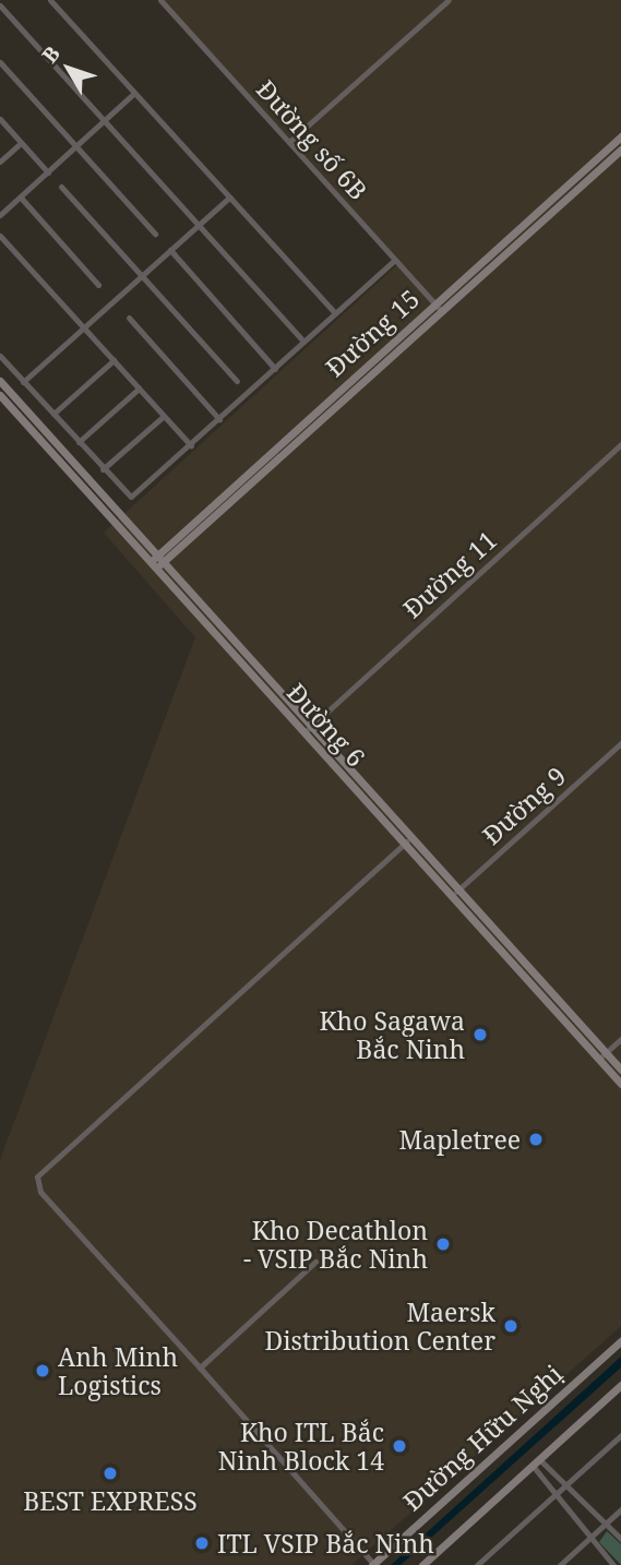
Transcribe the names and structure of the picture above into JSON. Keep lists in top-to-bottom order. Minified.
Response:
{"streets":{"main road":["Đường 15","Đường 6","Đường Hữu Nghị"],"street":["Đường số 6B","Đường 11","Đường 9"]},"crossings":[["Đường số 6B","Đường 15"],["Đường 15","Đường 6"],["Đường 11","Đường 6"],["Đường 6","Đường 9"]],"places":["Kho Sagawa Bắc Ninh","Mapletree","Kho Decathlon - VSIP Bắc Ninh","Maersk Distribution Center","Anh Minh Logistics","Kho ITL Bắc Ninh Block 14","BEST EXPRESS","ITL VSIP Bắc Ninh"],"north":"top left"}
